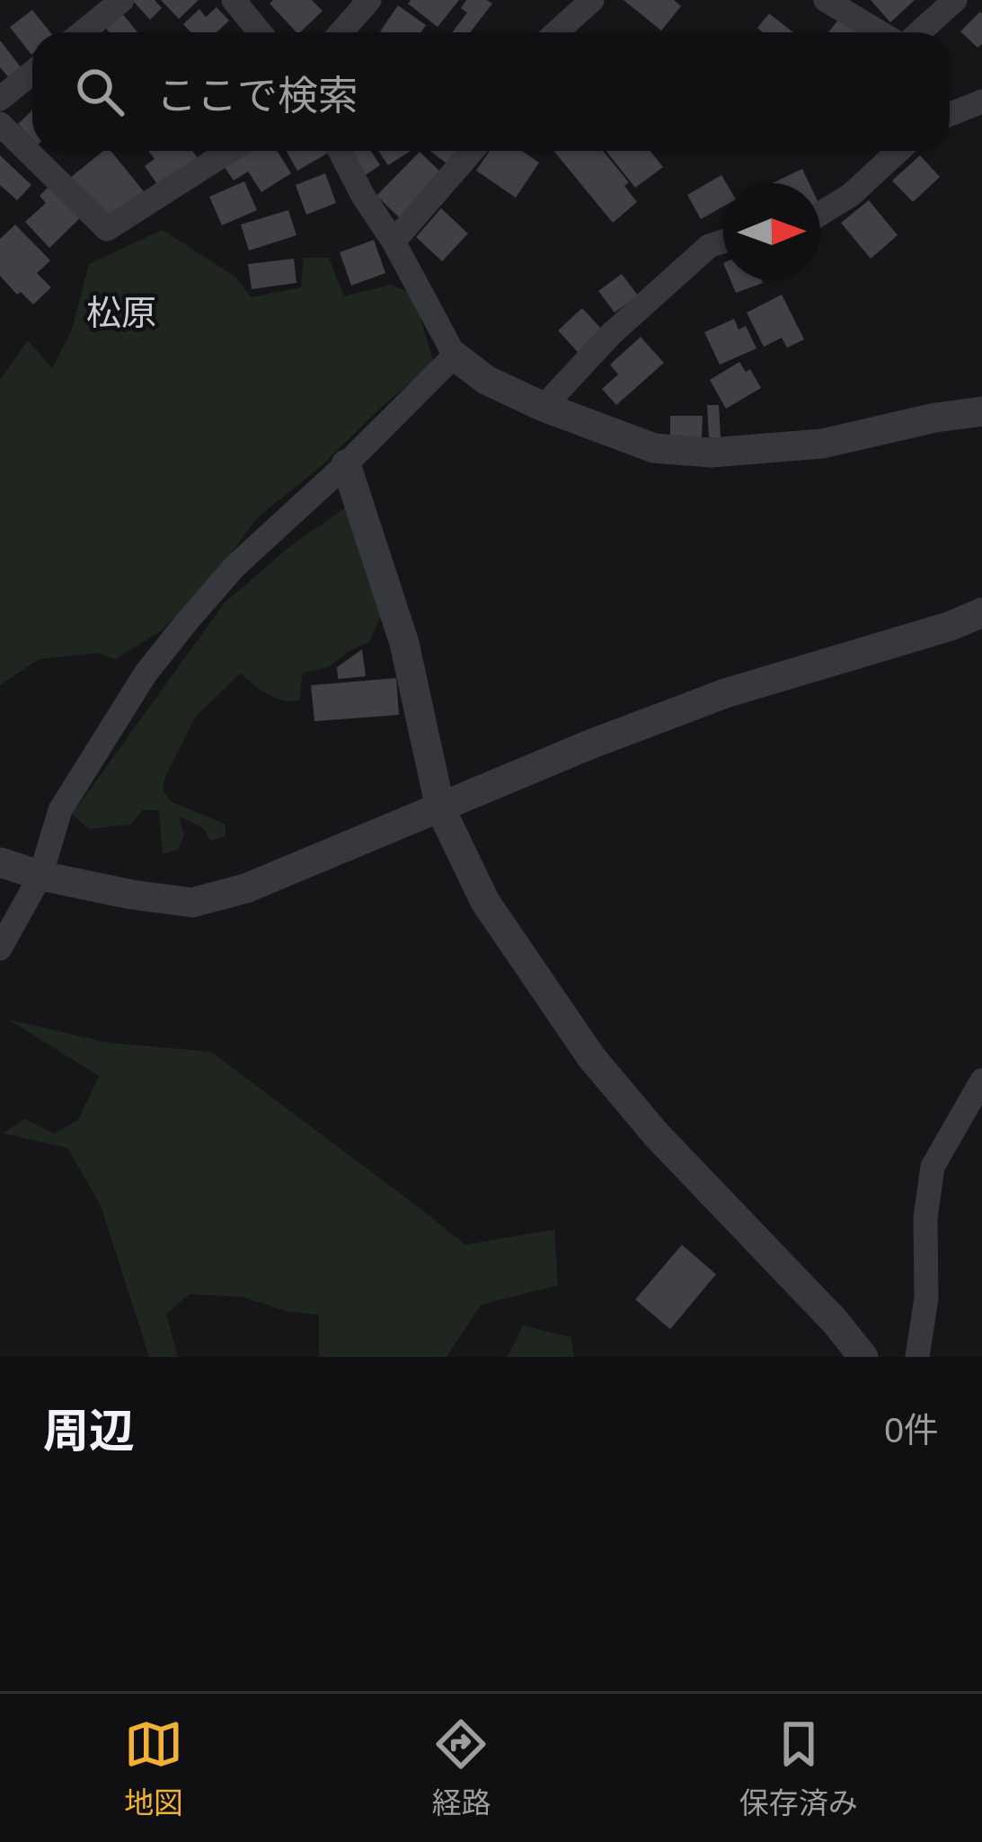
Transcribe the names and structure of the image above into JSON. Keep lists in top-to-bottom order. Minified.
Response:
{"districts":["松原"],"north":"right","page":{"search":"ここで検索","heading":["周辺","0件"],"nav":["地図","経路","保存済み"]}}
